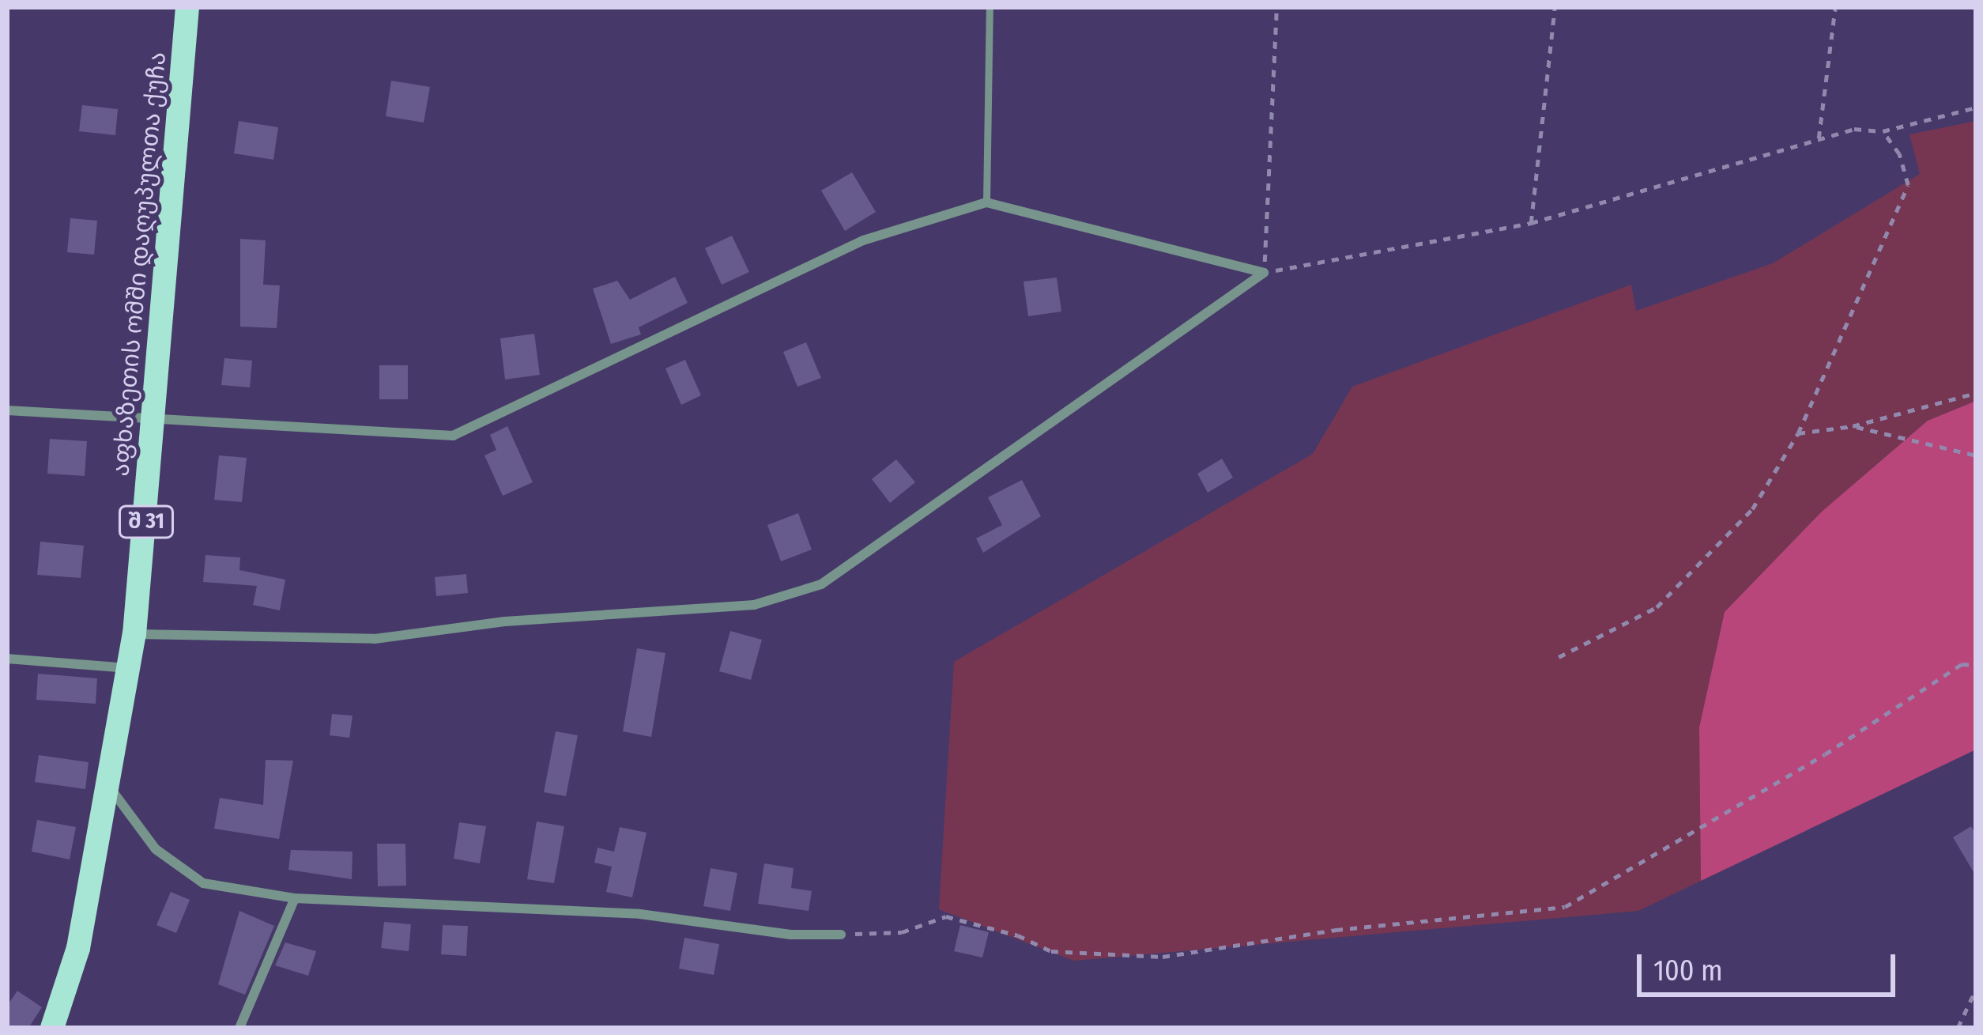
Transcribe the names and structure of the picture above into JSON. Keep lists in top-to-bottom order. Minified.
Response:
{"streets":{"main road":["აფხაზეთის ომში დაღუპულთა ქუჩა","შ 31"]},"scale_bar":"100 m"}
